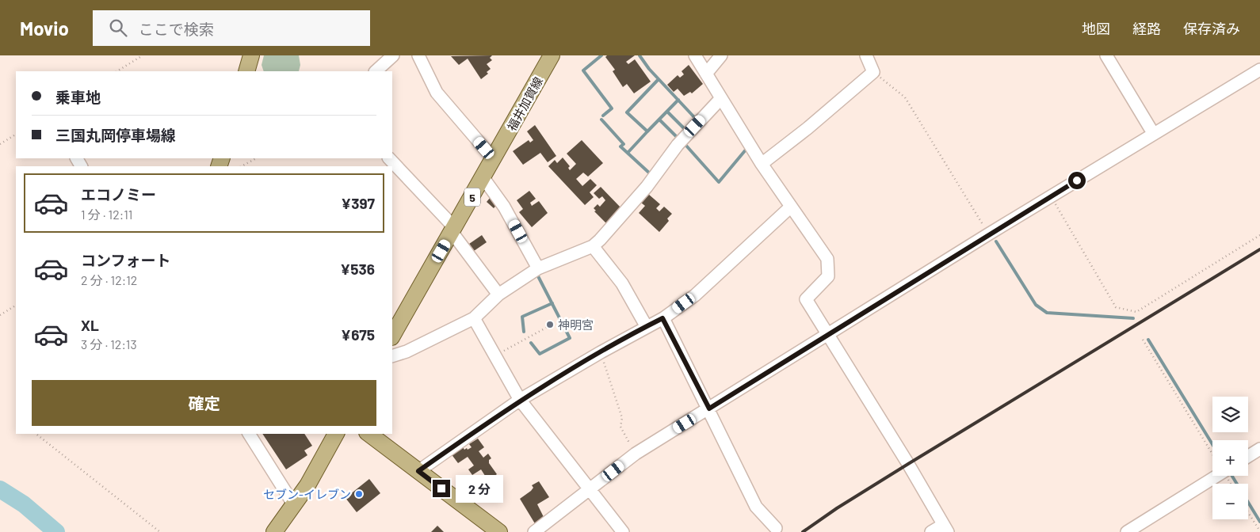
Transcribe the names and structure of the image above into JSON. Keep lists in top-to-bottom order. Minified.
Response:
{"streets":{"main road":["福井加賀線","5"]},"places":["神明宮","セブン-イレブン"],"page":{"header":"Movio","search":"ここで検索","nav":["地図","経路","保存済み"],"banner":["乗車地","三国丸岡停車場線"],"list":[{"name":"エコノミー","note":"1 分 · 12:11","value":"¥397"},{"name":"コンフォート","note":"2 分 · 12:12","value":"¥536"},{"name":"XL","note":"3 分 · 12:13","value":"¥675"}],"buttons":"確定","map_buttons":["+","−"],"bubble":"2 分"}}
